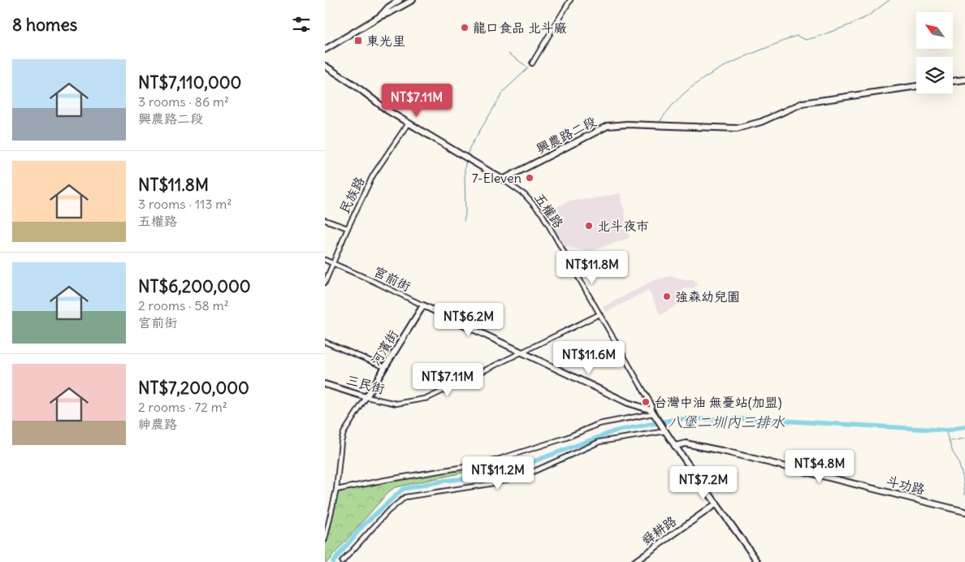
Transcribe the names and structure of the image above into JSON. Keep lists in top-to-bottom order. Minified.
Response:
{"streets":{"street":["興農路二段","民族路","五權路","宮前街","河濱街","三民街","斗功路","舜耕路"]},"crossings":[["興農路二段","五權路"],["民族路","宮前街"],["五權路","宮前街"],["五權路","三民街"],["宮前街","河濱街"],["宮前街","三民街"],["河濱街","三民街"]],"water":["八堡二圳內三排水"],"places":{"other":["龍口食品 北斗廠","7-Eleven","北斗夜市","強森幼兒園","台灣中油 無憂站(加盟)"],"transit":["東光里"]},"north":"top left","page":{"heading":"8 homes","list":[{"name":"NT$7,110,000","note":"3 rooms · 86 m² · 興農路二段"},{"name":"NT$11.8M","note":"3 rooms · 113 m² · 五權路"},{"name":"NT$6,200,000","note":"2 rooms · 58 m² · 宮前街"},{"name":"NT$7,200,000","note":"2 rooms · 72 m² · 神農路"}],"price":["NT$7.11M","NT$11.8M","NT$6.2M","NT$11.6M","NT$7.11M","NT$4.8M","NT$11.2M","NT$7.2M"]}}
